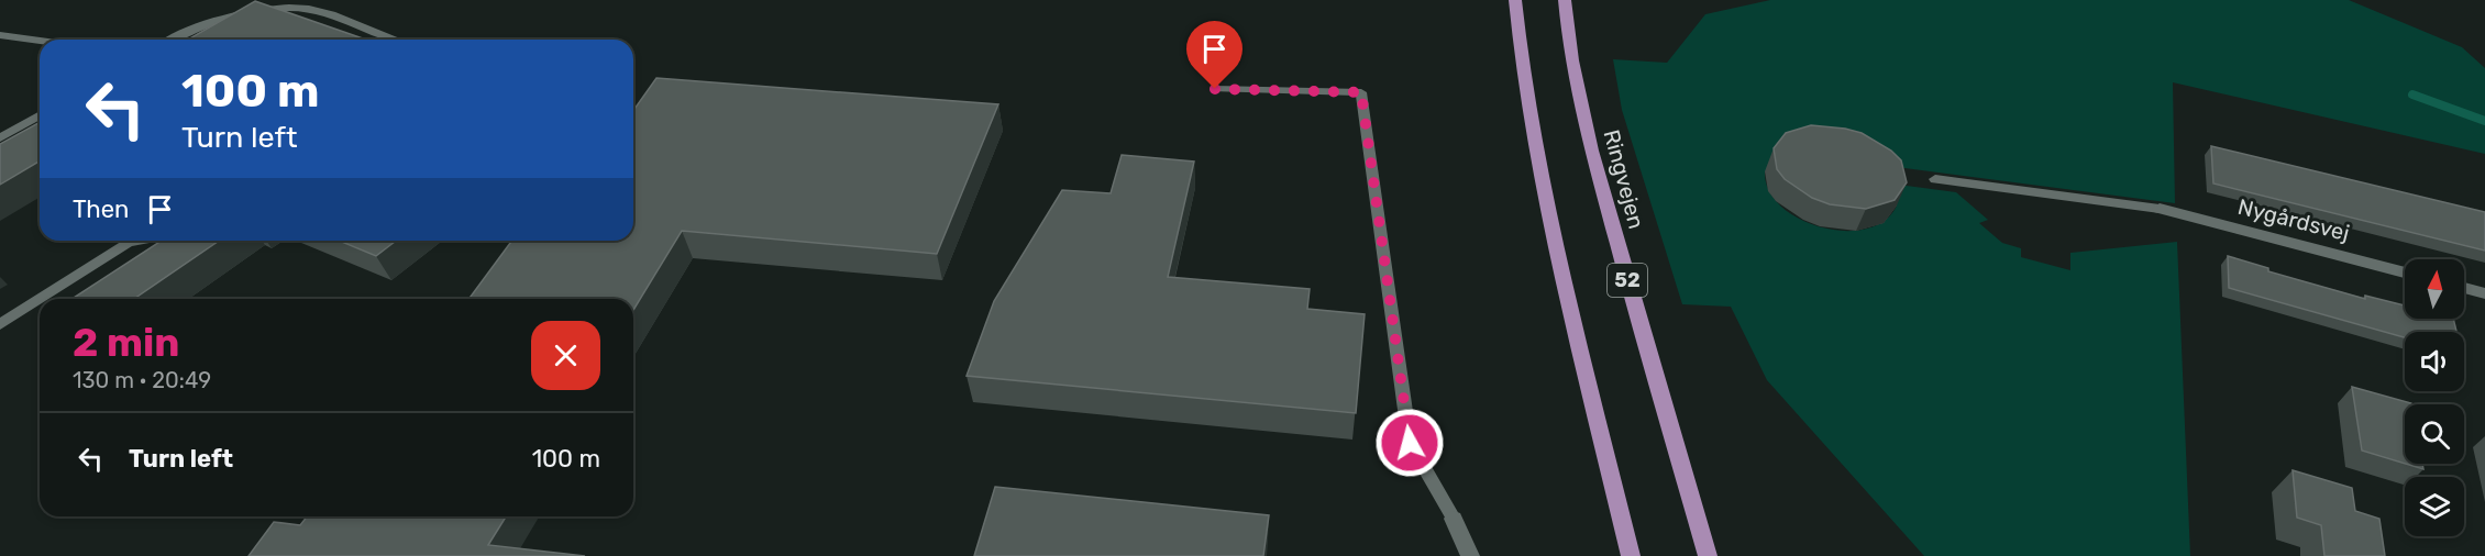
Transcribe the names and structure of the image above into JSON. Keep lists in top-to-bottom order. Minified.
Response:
{"streets":{"main road":["Ringvejen","52"],"street":["Nygårdsvej"]},"north":"top","page":{"turn":["100 m","Turn left"],"then":"Then","heading":["2 min","130 m · 20:49"],"list":[{"name":"Turn left","value":"100 m"}]}}
